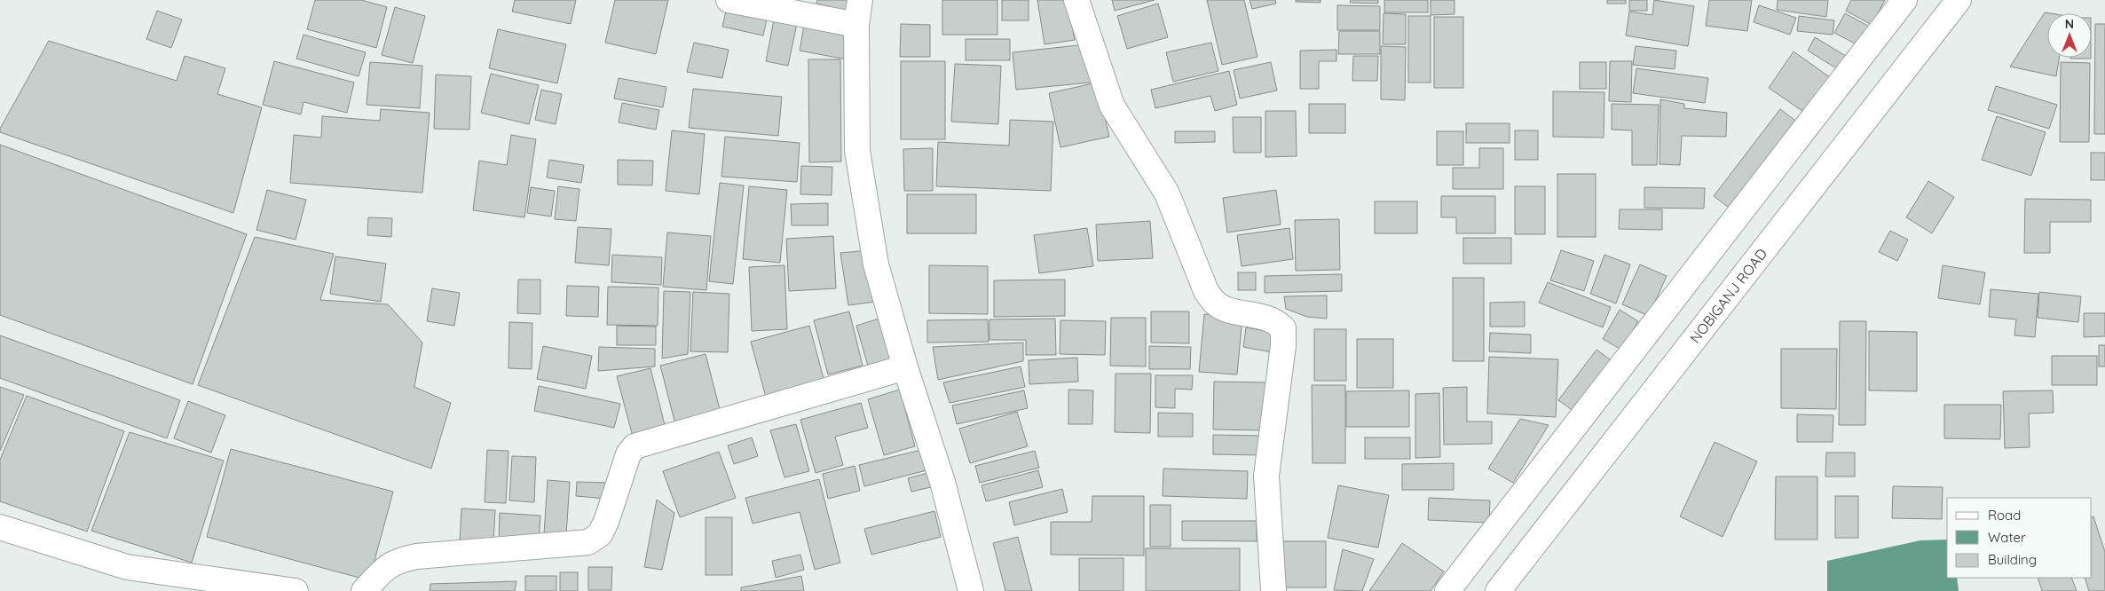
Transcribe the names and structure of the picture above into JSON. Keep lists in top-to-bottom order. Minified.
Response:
{"streets":{"street":["NOBIGANJ ROAD"]},"legend":["Road","Water","Building"],"north":"top"}
